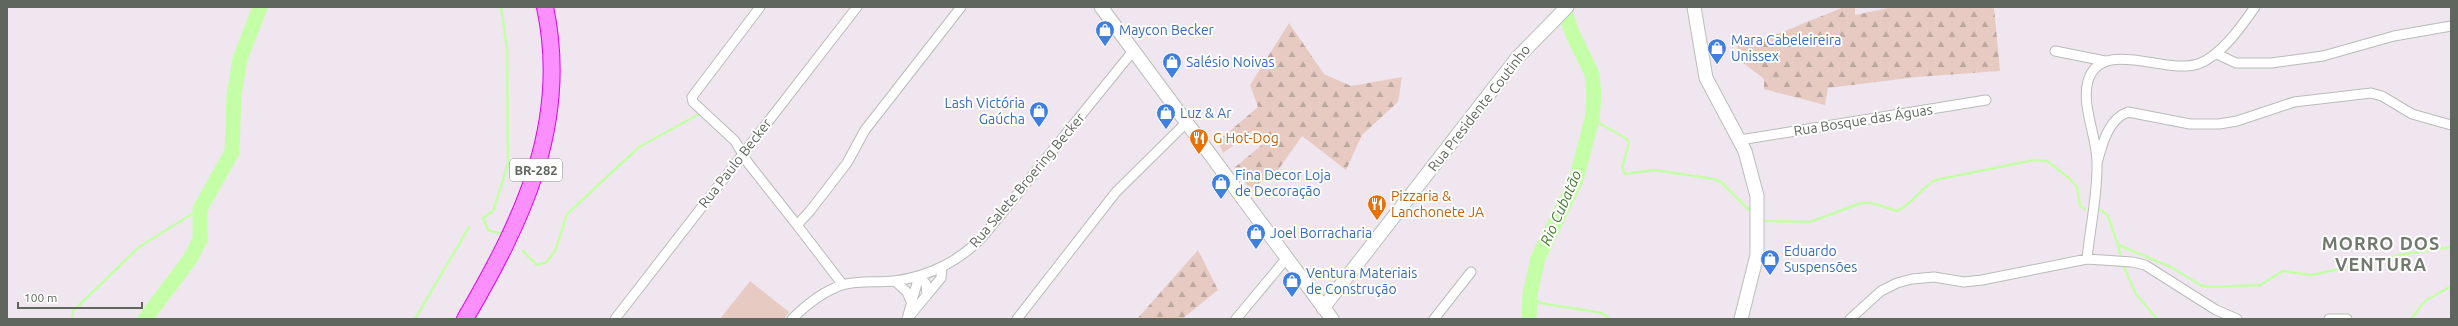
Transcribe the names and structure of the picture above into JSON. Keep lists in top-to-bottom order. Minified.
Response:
{"streets":{"highway":["BR-282"],"main road":["Rua Presidente Coutinho"],"street":["Rua Bosque das Águas","Rua Paulo Becker","Rua Salete Broering Becker"]},"districts":["MORRO DOS VENTURA"],"water":["Rio Cubatão"],"places":{"shop":["Maycon Becker","Mara Cabeleireira Unissex","Salésio Noivas","Lash Victória Gaúcha","Luz & Ar","Fina Decor Loja de Decoração","Joel Borracharia","Eduardo Suspensões","Ventura Materiais de Construção"],"restaurant":["G Hot-Dog","Pizzaria & Lanchonete JA"]},"scale_bar":"100 m"}
